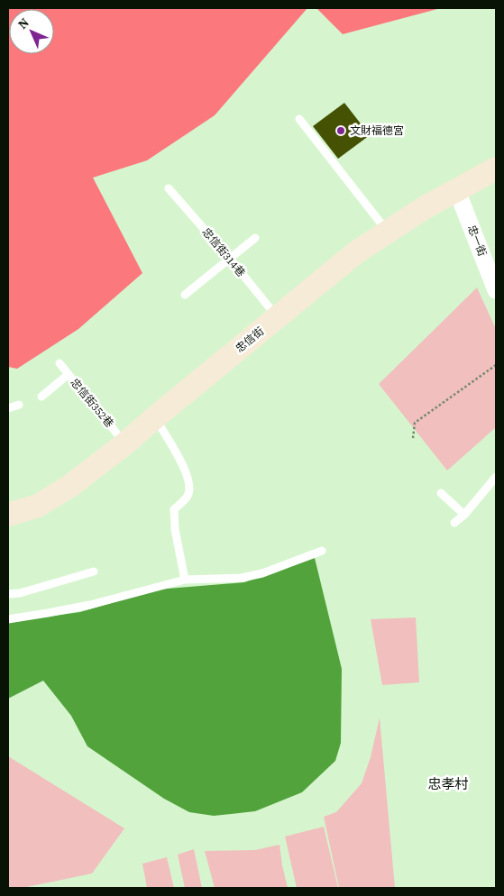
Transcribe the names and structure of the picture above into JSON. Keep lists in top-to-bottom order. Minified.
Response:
{"streets":{"street":["忠一街","忠信街"],"lane":["忠信街314巷","忠信街352巷"]},"crossings":[["忠一街","忠信街"],["忠信街314巷","忠信街"],["忠信街","忠信街352巷"]],"districts":["忠孝村"],"places":["文財福德宮"],"north":"top left"}
